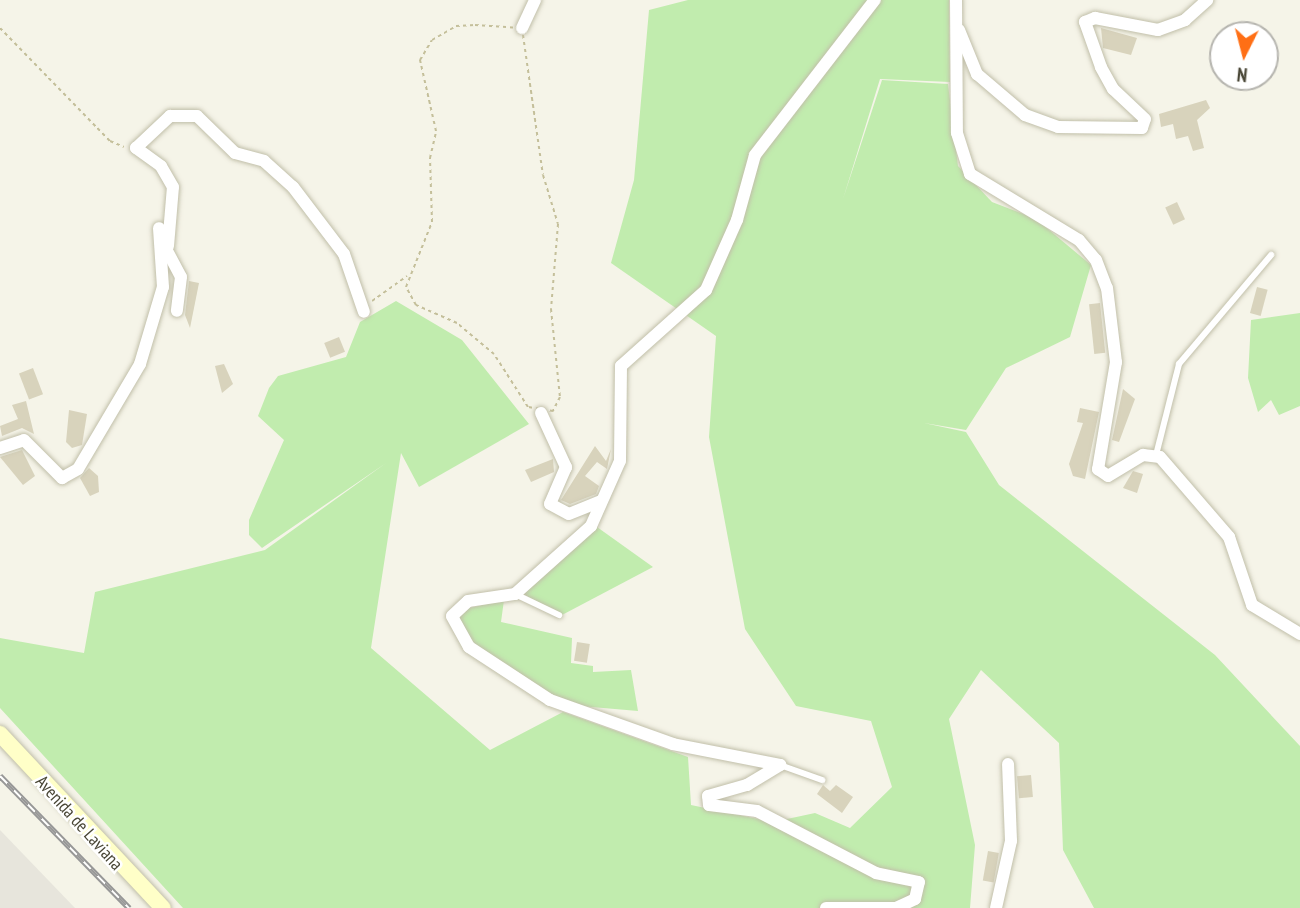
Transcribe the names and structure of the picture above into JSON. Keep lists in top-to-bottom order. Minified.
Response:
{"streets":{"street":["Avenida de Laviana"]},"north":"bottom"}
